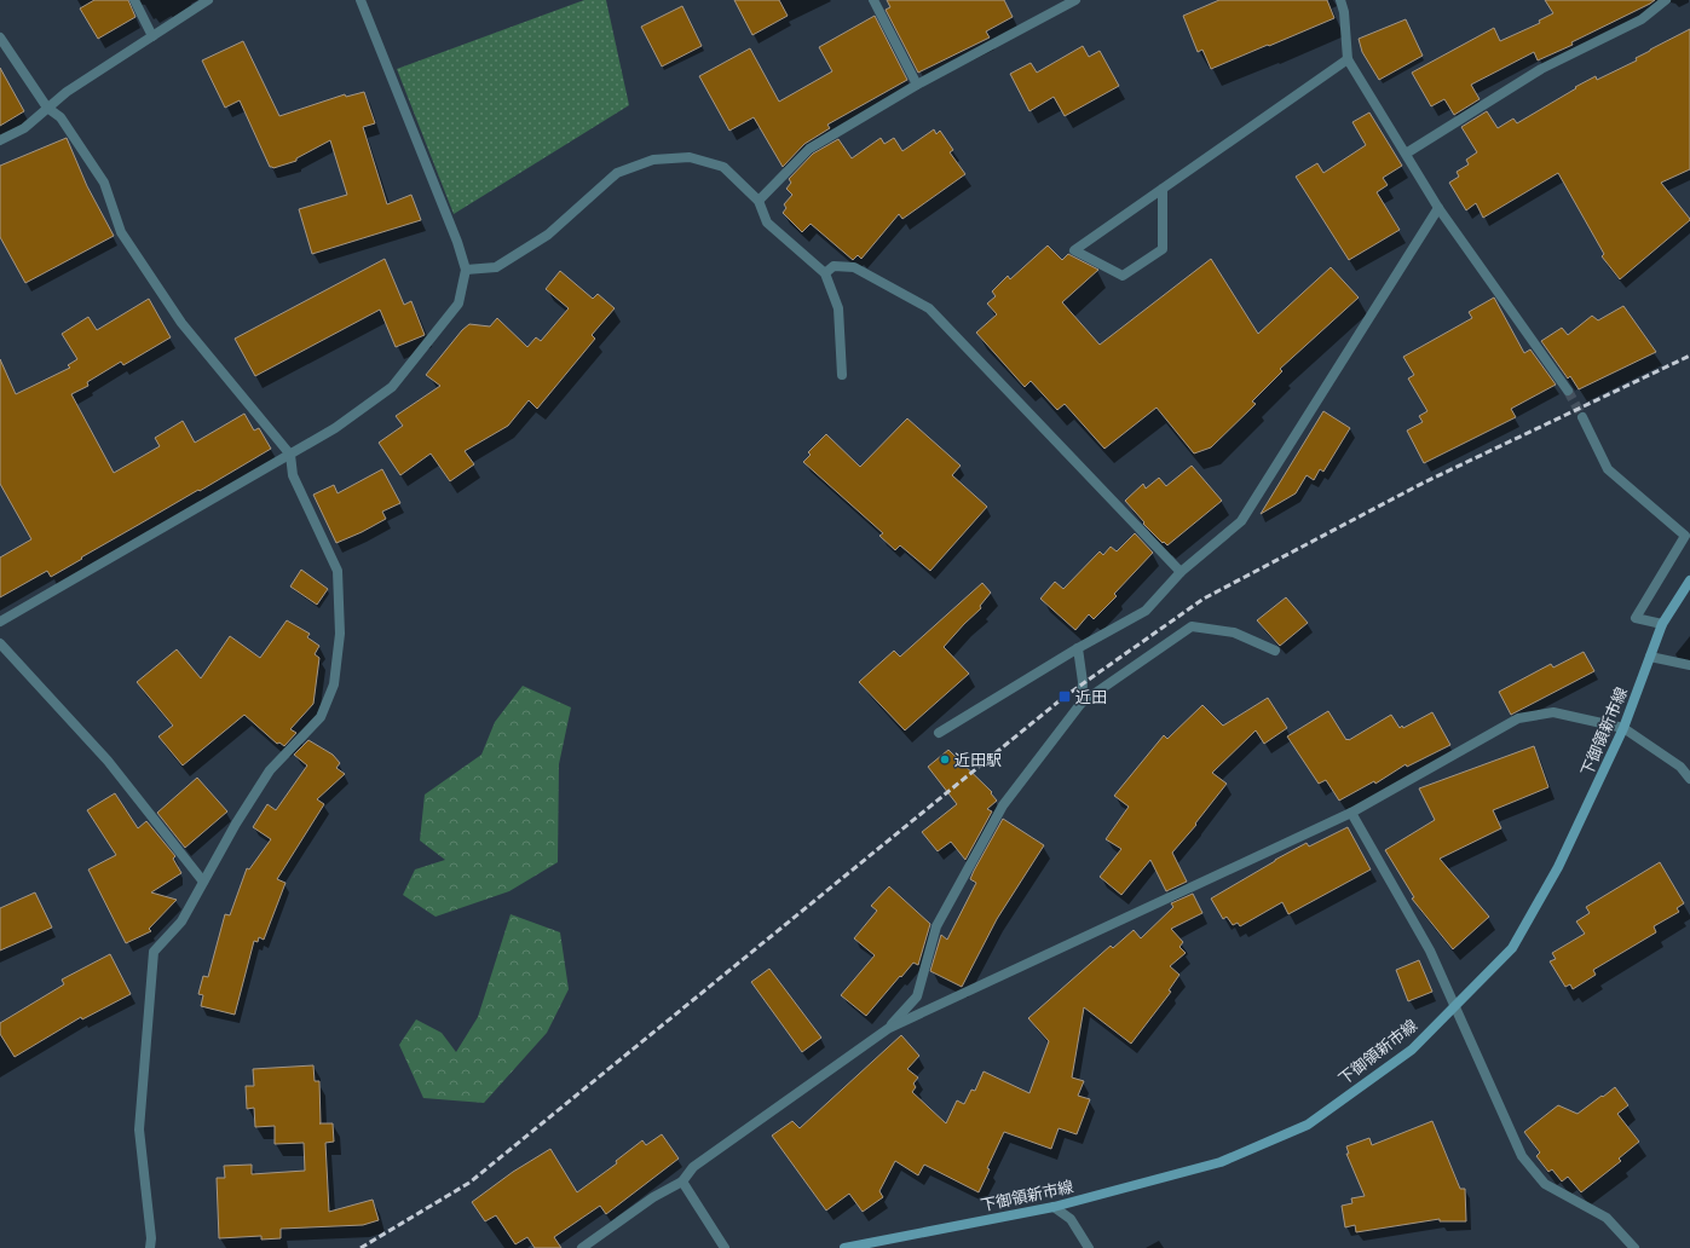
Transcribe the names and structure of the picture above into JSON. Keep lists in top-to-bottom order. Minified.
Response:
{"streets":{"main road":["下御領新市線"]},"places":{"transit":["近田"],"other":["近田駅"]}}
